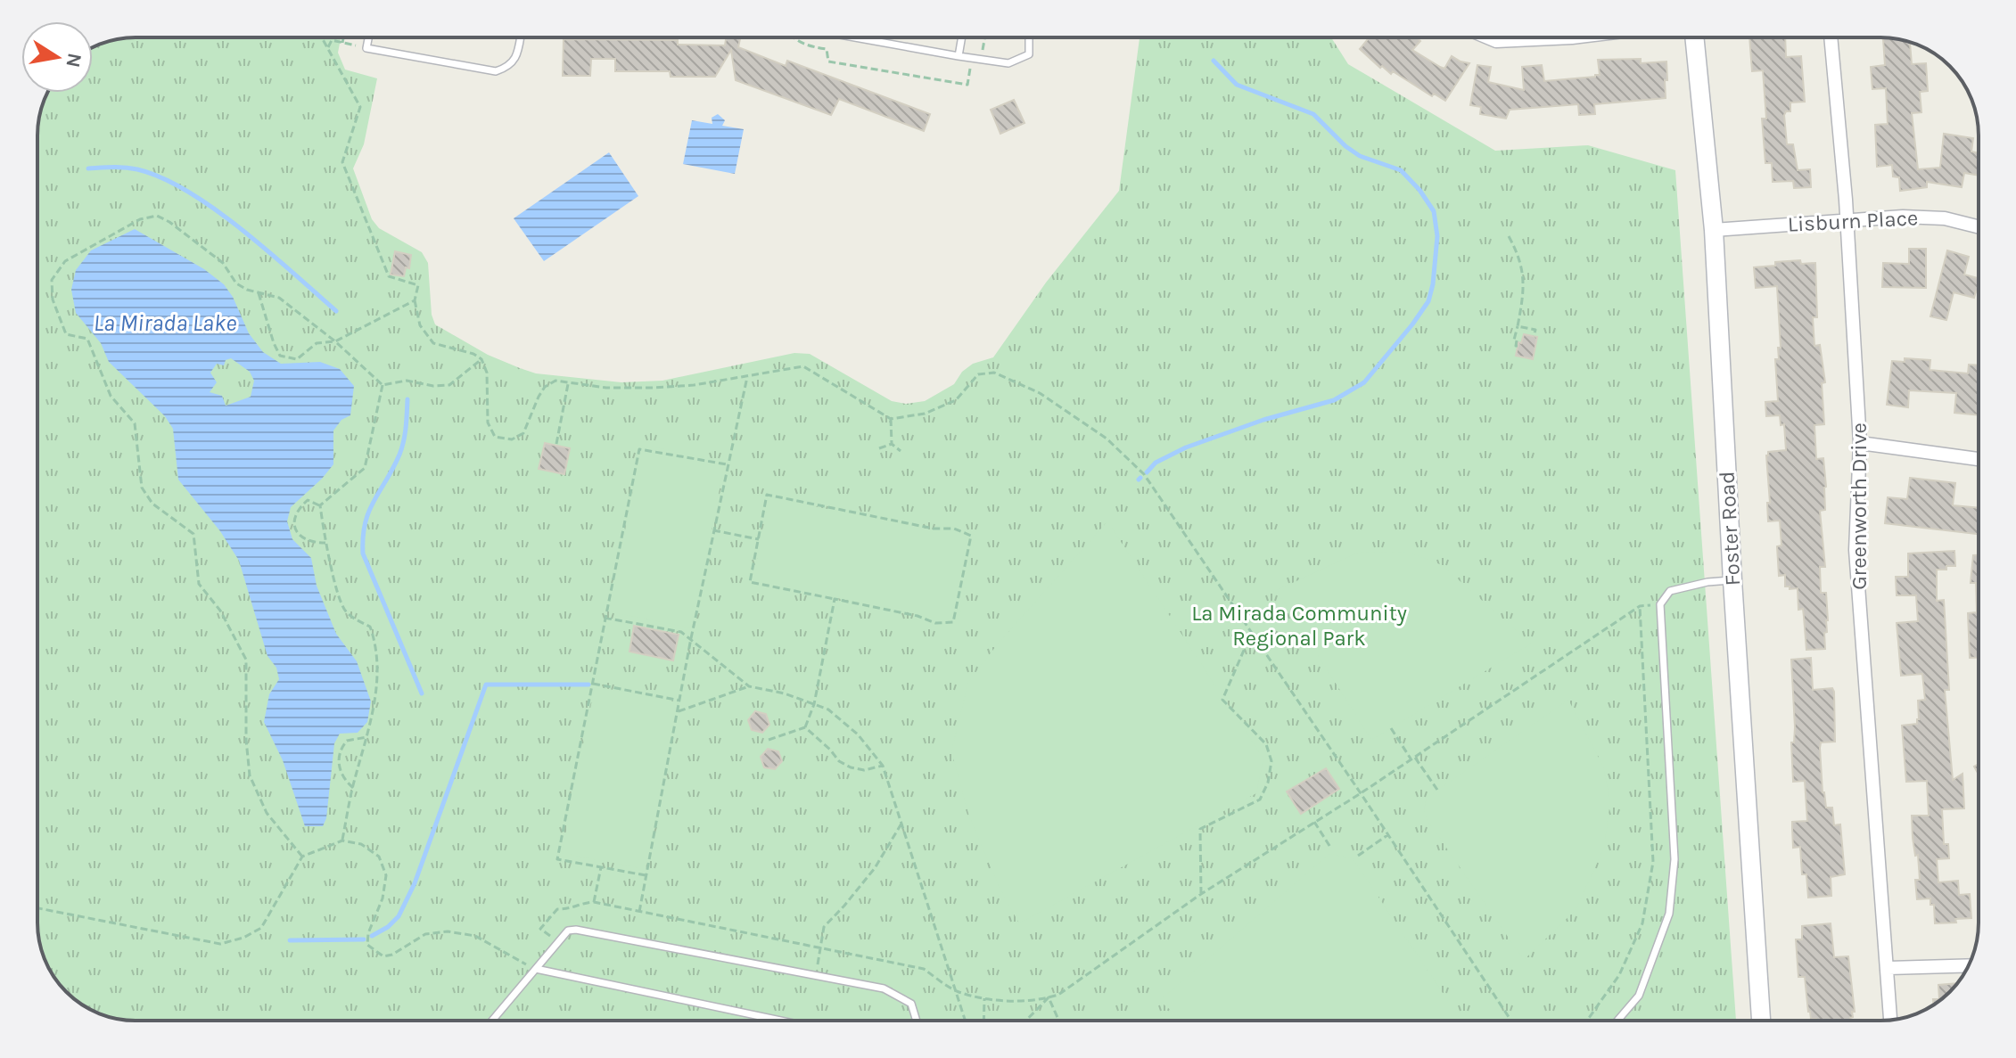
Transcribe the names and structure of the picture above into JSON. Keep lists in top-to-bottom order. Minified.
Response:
{"streets":{"street":["Lisburn Place","Greenworth Drive","Foster Road"]},"crossings":[["Lisburn Place","Greenworth Drive"],["Lisburn Place","Foster Road"]],"water":["La Mirada Lake"],"parks":["La Mirada Community Regional Park"],"north":"right"}
